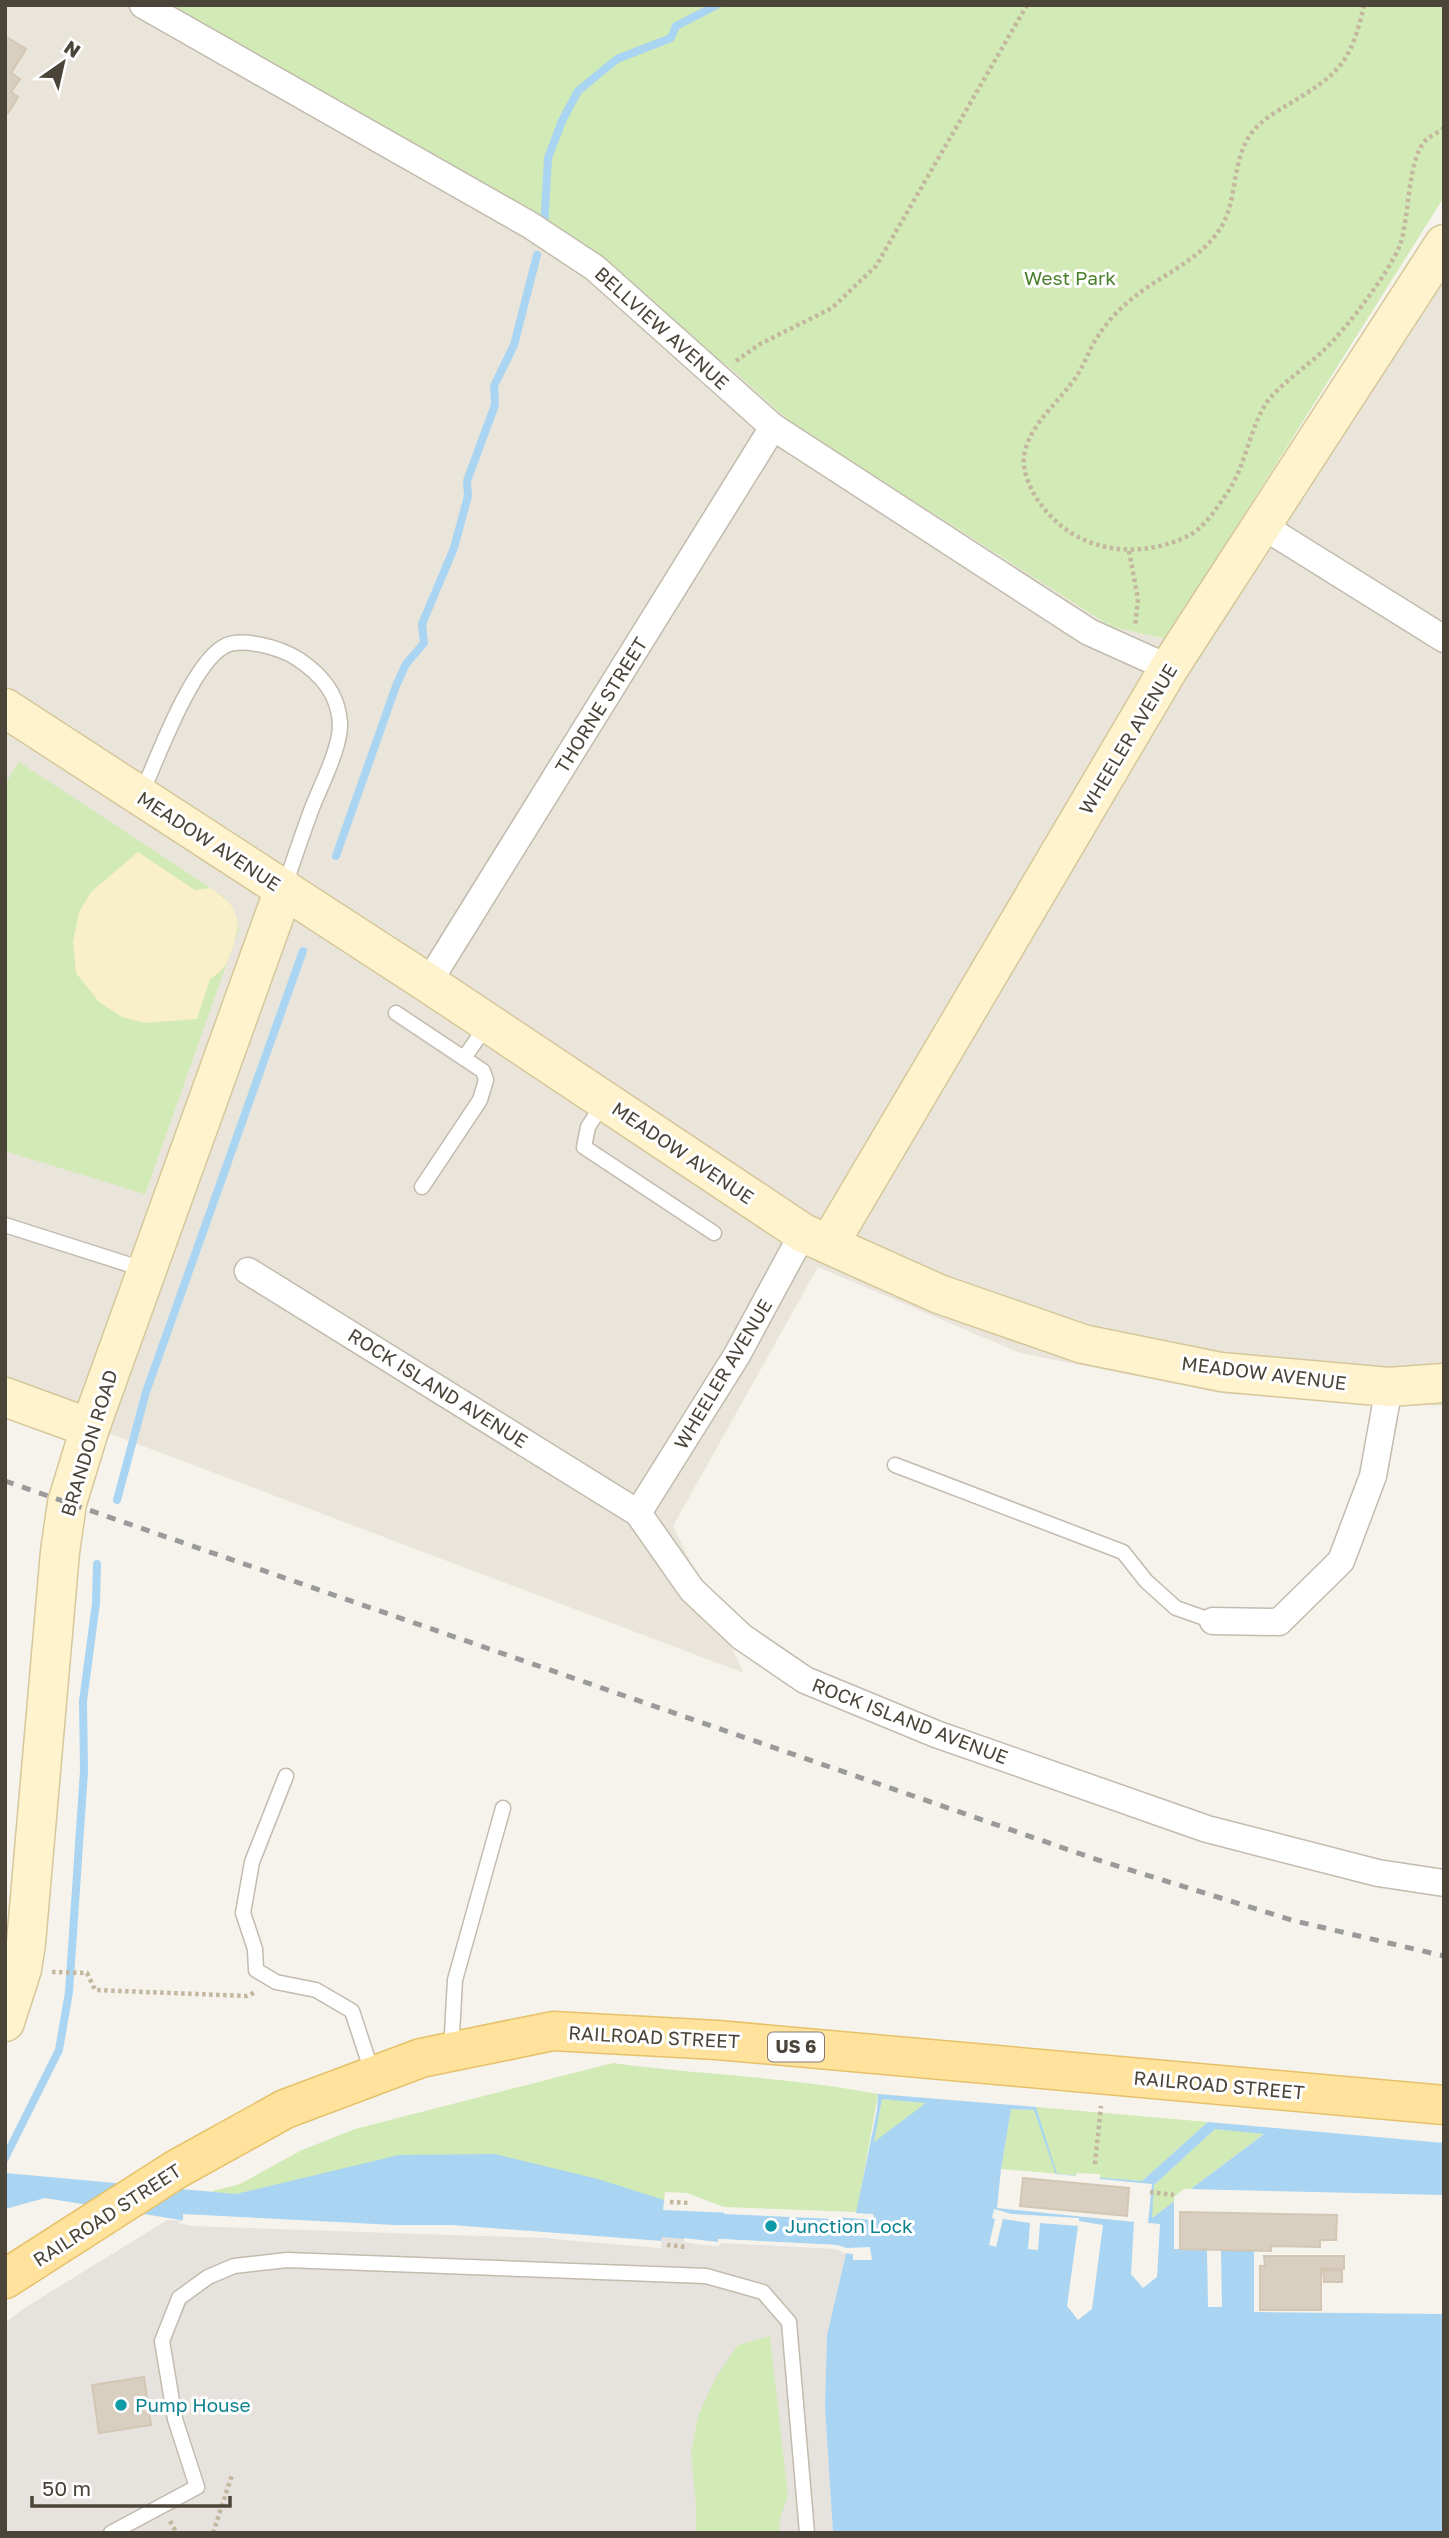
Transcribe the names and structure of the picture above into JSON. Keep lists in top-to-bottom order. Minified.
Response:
{"streets":{"main road":["RAILROAD STREET","US 6"],"street":["BELLVIEW AVENUE","THORNE STREET","WHEELER AVENUE","MEADOW AVENUE","ROCK ISLAND AVENUE","BRANDON ROAD"]},"crossings":[["BELLVIEW AVENUE","THORNE STREET"],["BELLVIEW AVENUE","WHEELER AVENUE"],["THORNE STREET","MEADOW AVENUE"],["WHEELER AVENUE","MEADOW AVENUE"],["WHEELER AVENUE","ROCK ISLAND AVENUE"],["MEADOW AVENUE","BRANDON ROAD"]],"parks":["West Park"],"places":["Junction Lock","Pump House"],"scale_bar":"50 m","north":"top right"}
